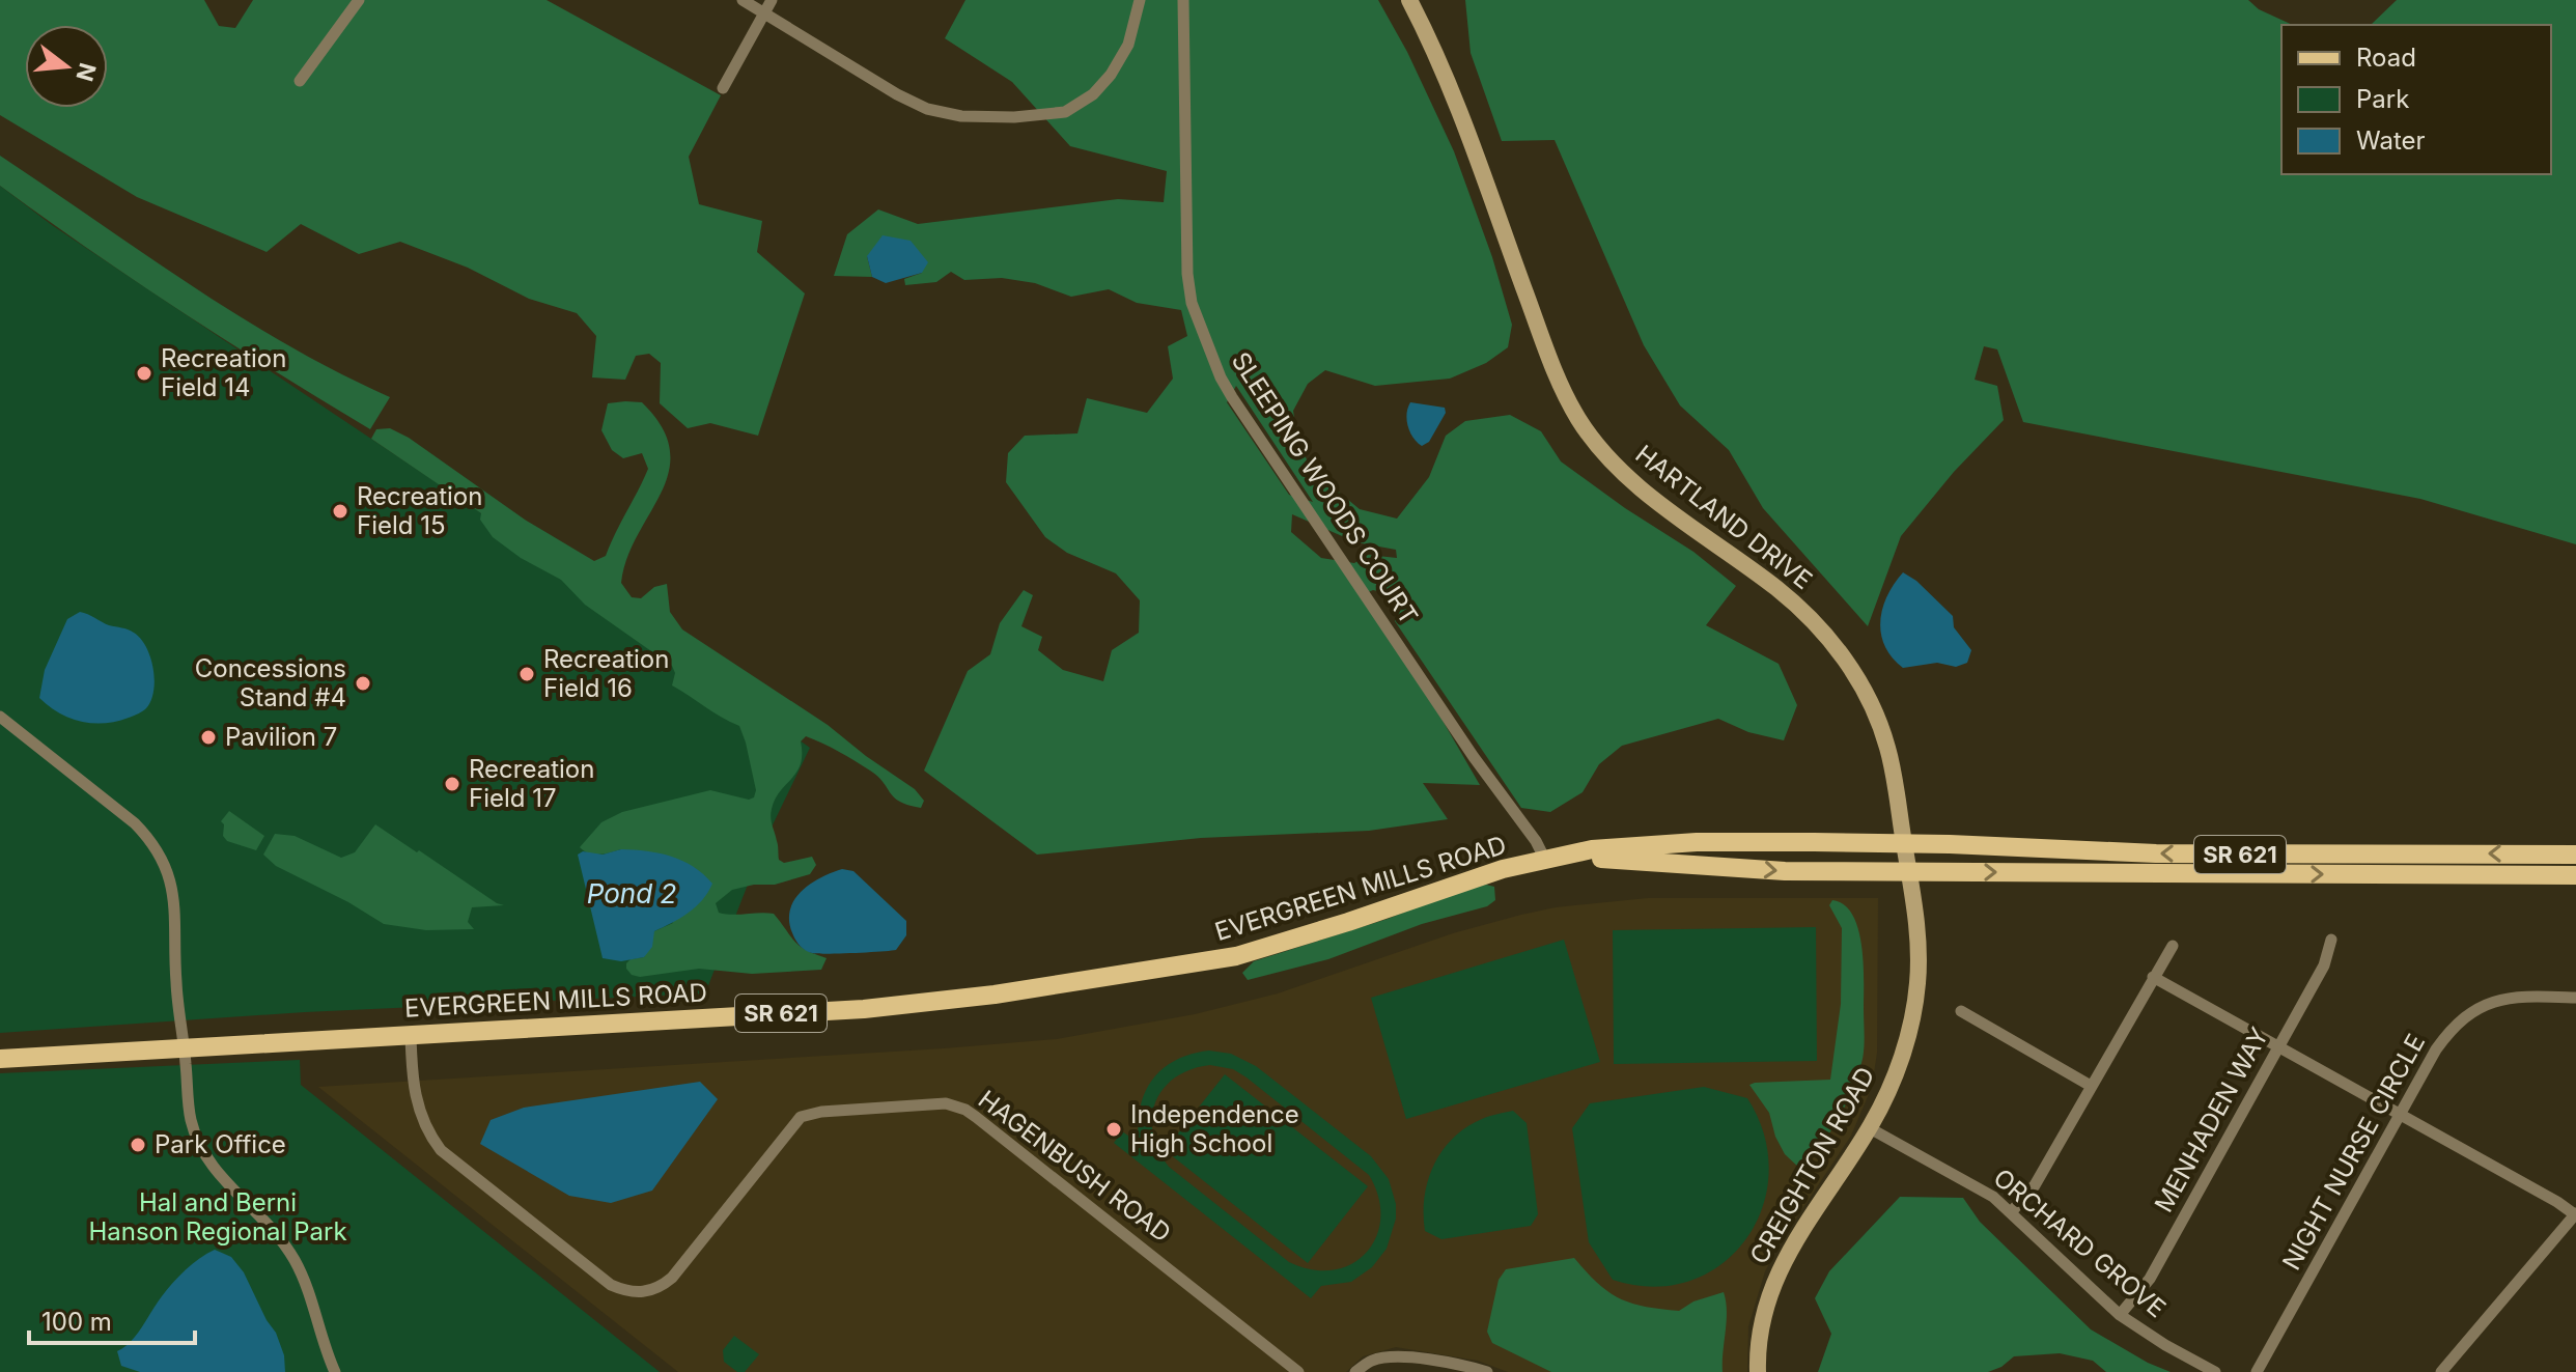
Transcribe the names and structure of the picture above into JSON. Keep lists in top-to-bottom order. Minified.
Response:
{"streets":{"main road":["HARTLAND DRIVE","SR 621","EVERGREEN MILLS ROAD","CREIGHTON ROAD"],"street":["SLEEPING WOODS COURT","MENHADEN WAY","NIGHT NURSE CIRCLE","HAGENBUSH ROAD","ORCHARD GROVE"]},"crossings":[["SLEEPING WOODS COURT","EVERGREEN MILLS ROAD"],["HARTLAND DRIVE","EVERGREEN MILLS ROAD"],["HARTLAND DRIVE","CREIGHTON ROAD"],["EVERGREEN MILLS ROAD","CREIGHTON ROAD"],["EVERGREEN MILLS ROAD","HAGENBUSH ROAD"],["MENHADEN WAY","ORCHARD GROVE"],["CREIGHTON ROAD","ORCHARD GROVE"]],"water":["Pond 2"],"parks":["Hal and Berni Hanson Regional Park"],"places":["Recreation Field 14","Recreation Field 15","Recreation Field 16","Concessions Stand #4","Pavilion 7","Recreation Field 17","Independence High School","Park Office"],"legend":["Road","Park","Water"],"scale_bar":"100 m","north":"right"}
